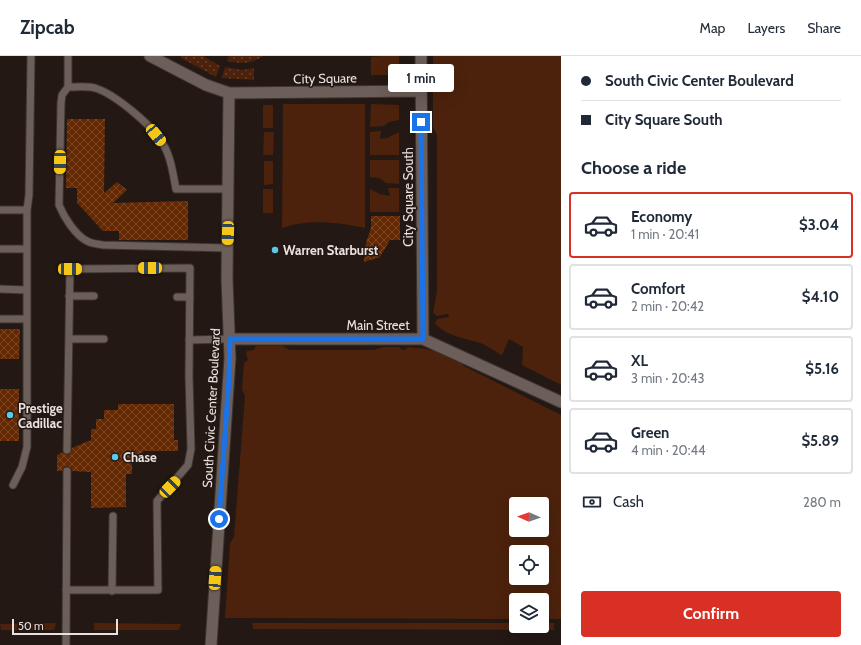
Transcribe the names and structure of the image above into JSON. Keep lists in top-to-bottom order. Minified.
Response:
{"streets":{"street":["City Square","City Square South","Main Street","South Civic Center Boulevard"]},"crossings":[["City Square","City Square South"],["City Square","South Civic Center Boulevard"],["City Square South","Main Street"],["Main Street","South Civic Center Boulevard"]],"places":["Warren Starburst","Prestige Cadillac","Chase"],"scale_bar":"50 m","north":"left","page":{"header":"Zipcab","nav":["Map","Layers","Share"],"banner":["South Civic Center Boulevard","City Square South"],"bubble":"1 min","heading":"Choose a ride","list":[{"name":"Economy","note":"1 min · 20:41","value":"$3.04"},{"name":"Comfort","note":"2 min · 20:42","value":"$4.10"},{"name":"XL","note":"3 min · 20:43","value":"$5.16"},{"name":"Green","note":"4 min · 20:44","value":"$5.89"}],"pay":["Cash","280 m"],"buttons":"Confirm","scale":"50 m"}}
